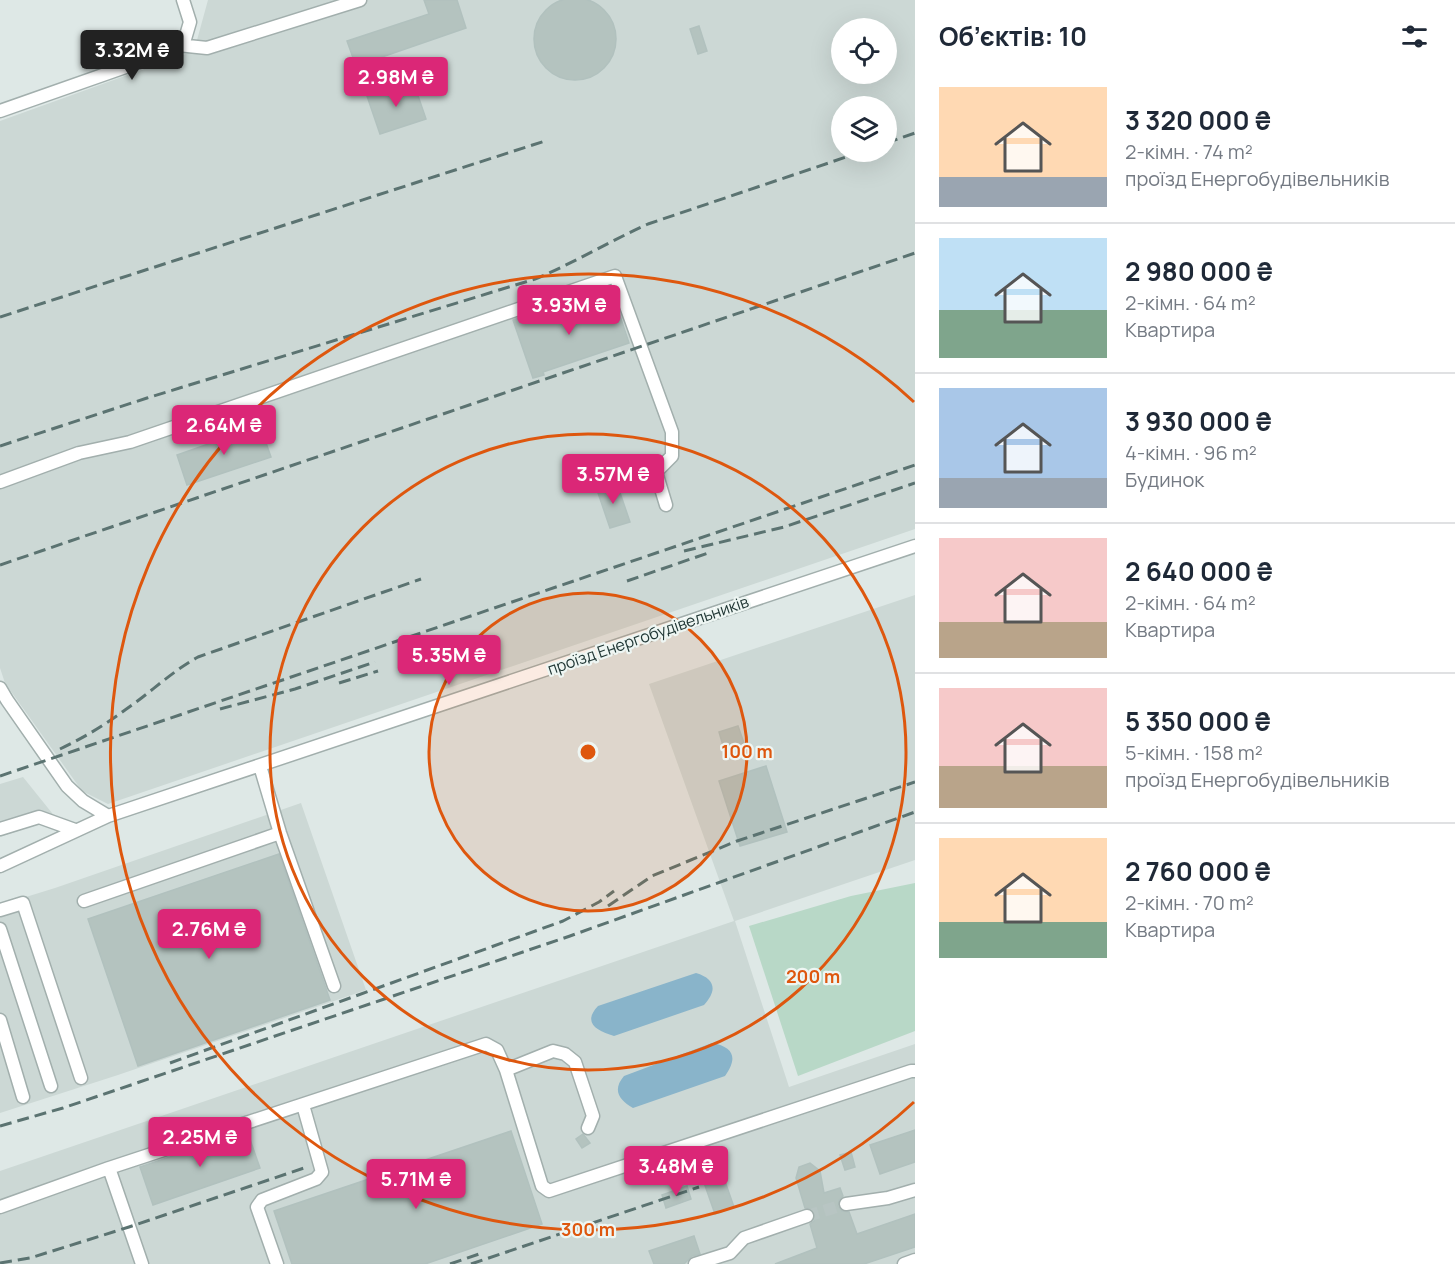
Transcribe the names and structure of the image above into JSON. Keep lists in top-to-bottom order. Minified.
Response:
{"streets":{"street":["проїзд Енергобудівельників"]},"page":{"heading":"Об’єктів: 10","price":["3.32M ₴","2.98M ₴","3.93M ₴","2.64M ₴","3.57M ₴","5.35M ₴","2.76M ₴","2.25M ₴","3.48M ₴","5.71M ₴"],"list":[{"name":"3 320 000 ₴","note":"2-кімн. · 74 m² · проїзд Енергобудівельників"},{"name":"2 980 000 ₴","note":"2-кімн. · 64 m² · Квартира"},{"name":"3 930 000 ₴","note":"4-кімн. · 96 m² · Будинок"},{"name":"2 640 000 ₴","note":"2-кімн. · 64 m² · Квартира"},{"name":"5 350 000 ₴","note":"5-кімн. · 158 m² · проїзд Енергобудівельників"},{"name":"2 760 000 ₴","note":"2-кімн. · 70 m² · Квартира"}]},"rings":["100 m","200 m","300 m"]}
